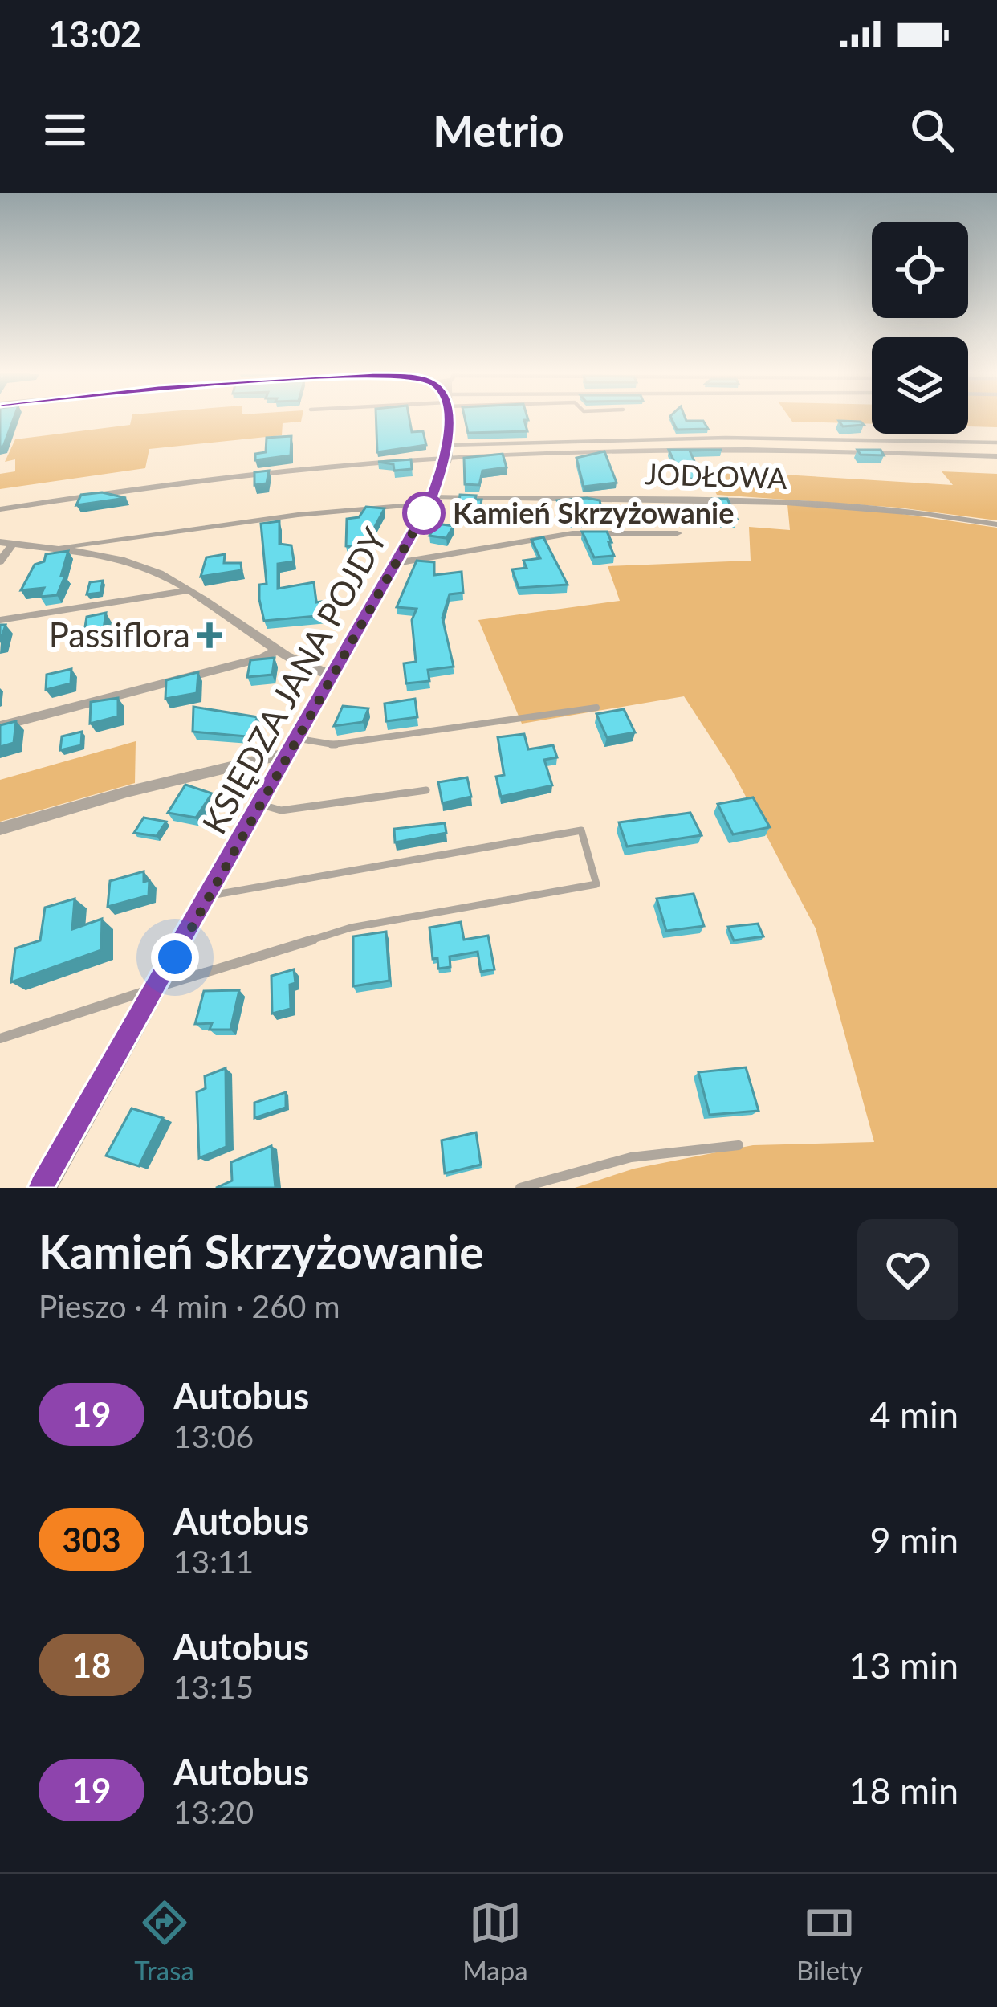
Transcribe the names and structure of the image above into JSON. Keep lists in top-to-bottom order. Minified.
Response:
{"streets":{"street":["JODŁOWA","KSIĘDZA JANA POJDY"]},"crossings":[["JODŁOWA","KSIĘDZA JANA POJDY"]],"places":{"other":["Kamień Skrzyżowanie"],"health":["Passiflora"]},"lines":["bus line 19"],"page":{"status":"13:02","header":"Metrio","heading":["Kamień Skrzyżowanie","Pieszo · 4 min · 260 m"],"list":[{"mark":"19","name":"Autobus","note":"13:06","value":"4 min"},{"mark":"303","name":"Autobus","note":"13:11","value":"9 min"},{"mark":"18","name":"Autobus","note":"13:15","value":"13 min"},{"mark":"19","name":"Autobus","note":"13:20","value":"18 min"}],"tabs":["Trasa","Mapa","Bilety"]}}
